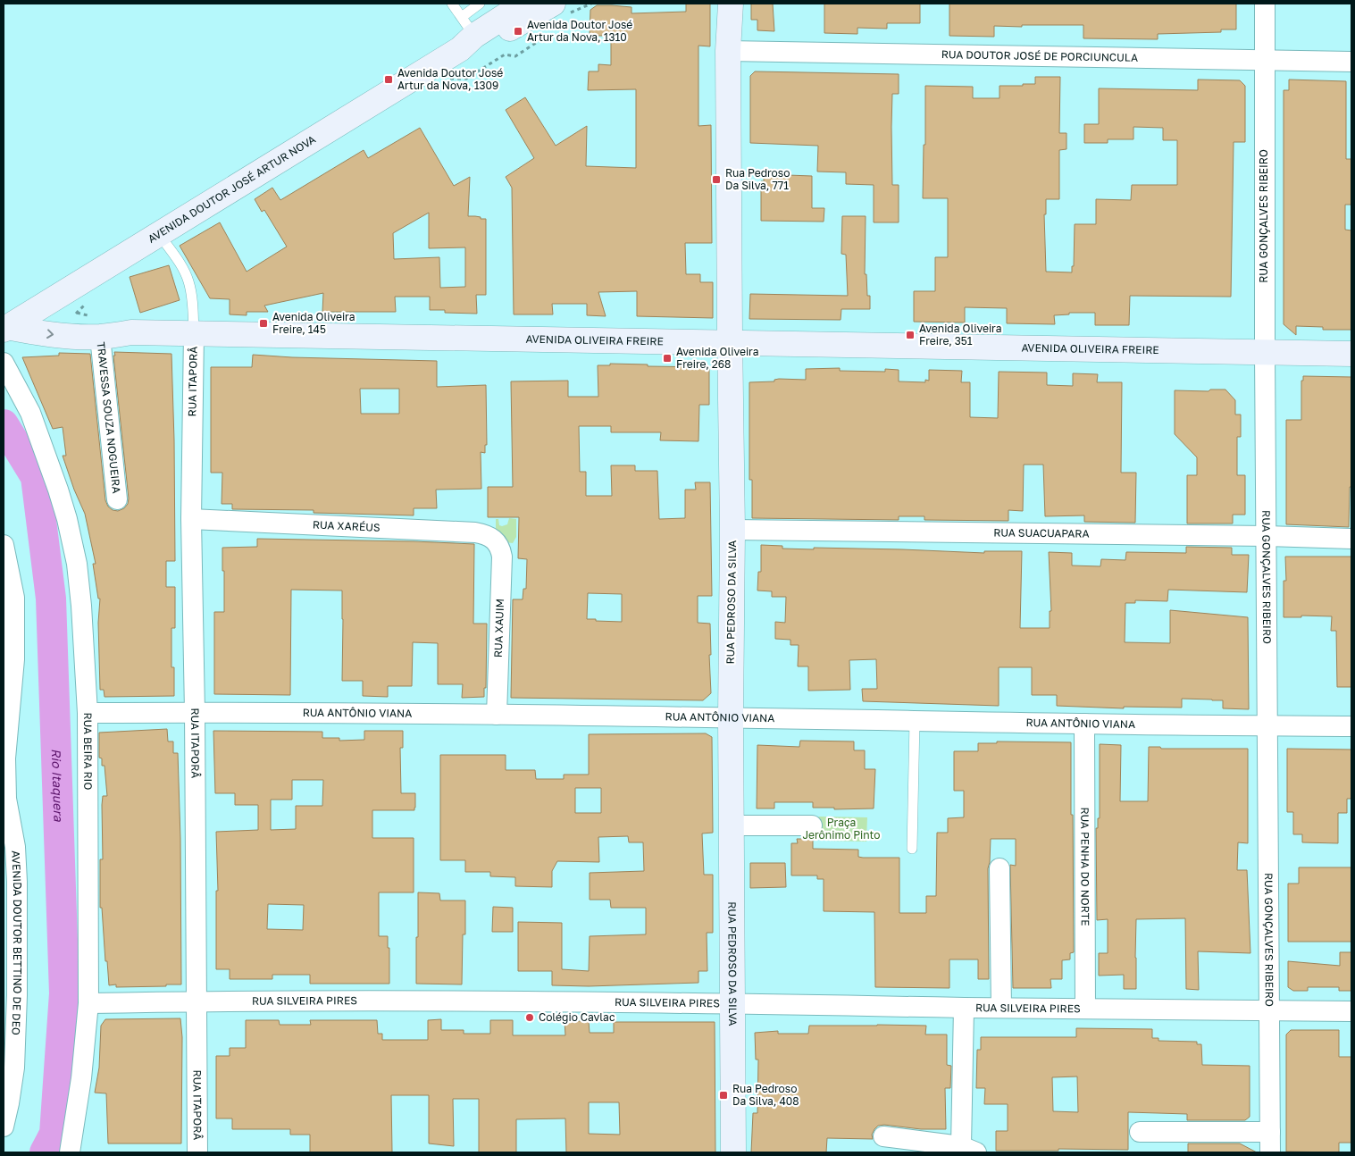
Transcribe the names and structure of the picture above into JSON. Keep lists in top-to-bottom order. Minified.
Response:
{"streets":{"street":["RUA DOUTOR JOSÉ DE PORCIUNCULA","AVENIDA DOUTOR JOSÉ ARTUR NOVA","RUA GONÇALVES RIBEIRO","AVENIDA OLIVEIRA FREIRE","RUA ITAPORÂ","TRAVESSA SOUZA NOGUEIRA","RUA XARÉUS","RUA SUACUAPARA","RUA PEDROSO DA SILVA","RUA XAUIM","RUA ANTÔNIO VIANA","RUA BEIRA RIO","RUA PENHA DO NORTE","AVENIDA DOUTOR BETTINO DE DEO","RUA SILVEIRA PIRES"]},"crossings":[["RUA DOUTOR JOSÉ DE PORCIUNCULA","RUA GONÇALVES RIBEIRO"],["RUA DOUTOR JOSÉ DE PORCIUNCULA","RUA PEDROSO DA SILVA"],["AVENIDA DOUTOR JOSÉ ARTUR NOVA","AVENIDA OLIVEIRA FREIRE"],["RUA GONÇALVES RIBEIRO","AVENIDA OLIVEIRA FREIRE"],["RUA GONÇALVES RIBEIRO","RUA SUACUAPARA"],["RUA GONÇALVES RIBEIRO","RUA ANTÔNIO VIANA"],["RUA GONÇALVES RIBEIRO","RUA SILVEIRA PIRES"],["AVENIDA OLIVEIRA FREIRE","RUA ITAPORÂ"],["AVENIDA OLIVEIRA FREIRE","TRAVESSA SOUZA NOGUEIRA"],["AVENIDA OLIVEIRA FREIRE","RUA PEDROSO DA SILVA"],["RUA ITAPORÂ","RUA XARÉUS"],["RUA ITAPORÂ","RUA ANTÔNIO VIANA"],["RUA ITAPORÂ","RUA SILVEIRA PIRES"],["RUA XARÉUS","RUA XAUIM"],["RUA SUACUAPARA","RUA PEDROSO DA SILVA"],["RUA PEDROSO DA SILVA","RUA ANTÔNIO VIANA"],["RUA PEDROSO DA SILVA","RUA SILVEIRA PIRES"],["RUA XAUIM","RUA ANTÔNIO VIANA"],["RUA ANTÔNIO VIANA","RUA BEIRA RIO"],["RUA ANTÔNIO VIANA","RUA PENHA DO NORTE"],["RUA BEIRA RIO","RUA SILVEIRA PIRES"],["RUA PENHA DO NORTE","RUA SILVEIRA PIRES"]],"water":["Rio Itaquera"],"parks":["Praça Jerônimo Pinto"],"places":{"transit":["Avenida Doutor José Artur da Nova, 1310","Avenida Doutor José Artur da Nova, 1309","Rua Pedroso Da Silva, 771","Avenida Oliveira Freire, 145","Avenida Oliveira Freire, 351","Avenida Oliveira Freire, 268","Rua Pedroso Da Silva, 408"],"other":["Colégio Cavlac"]}}
